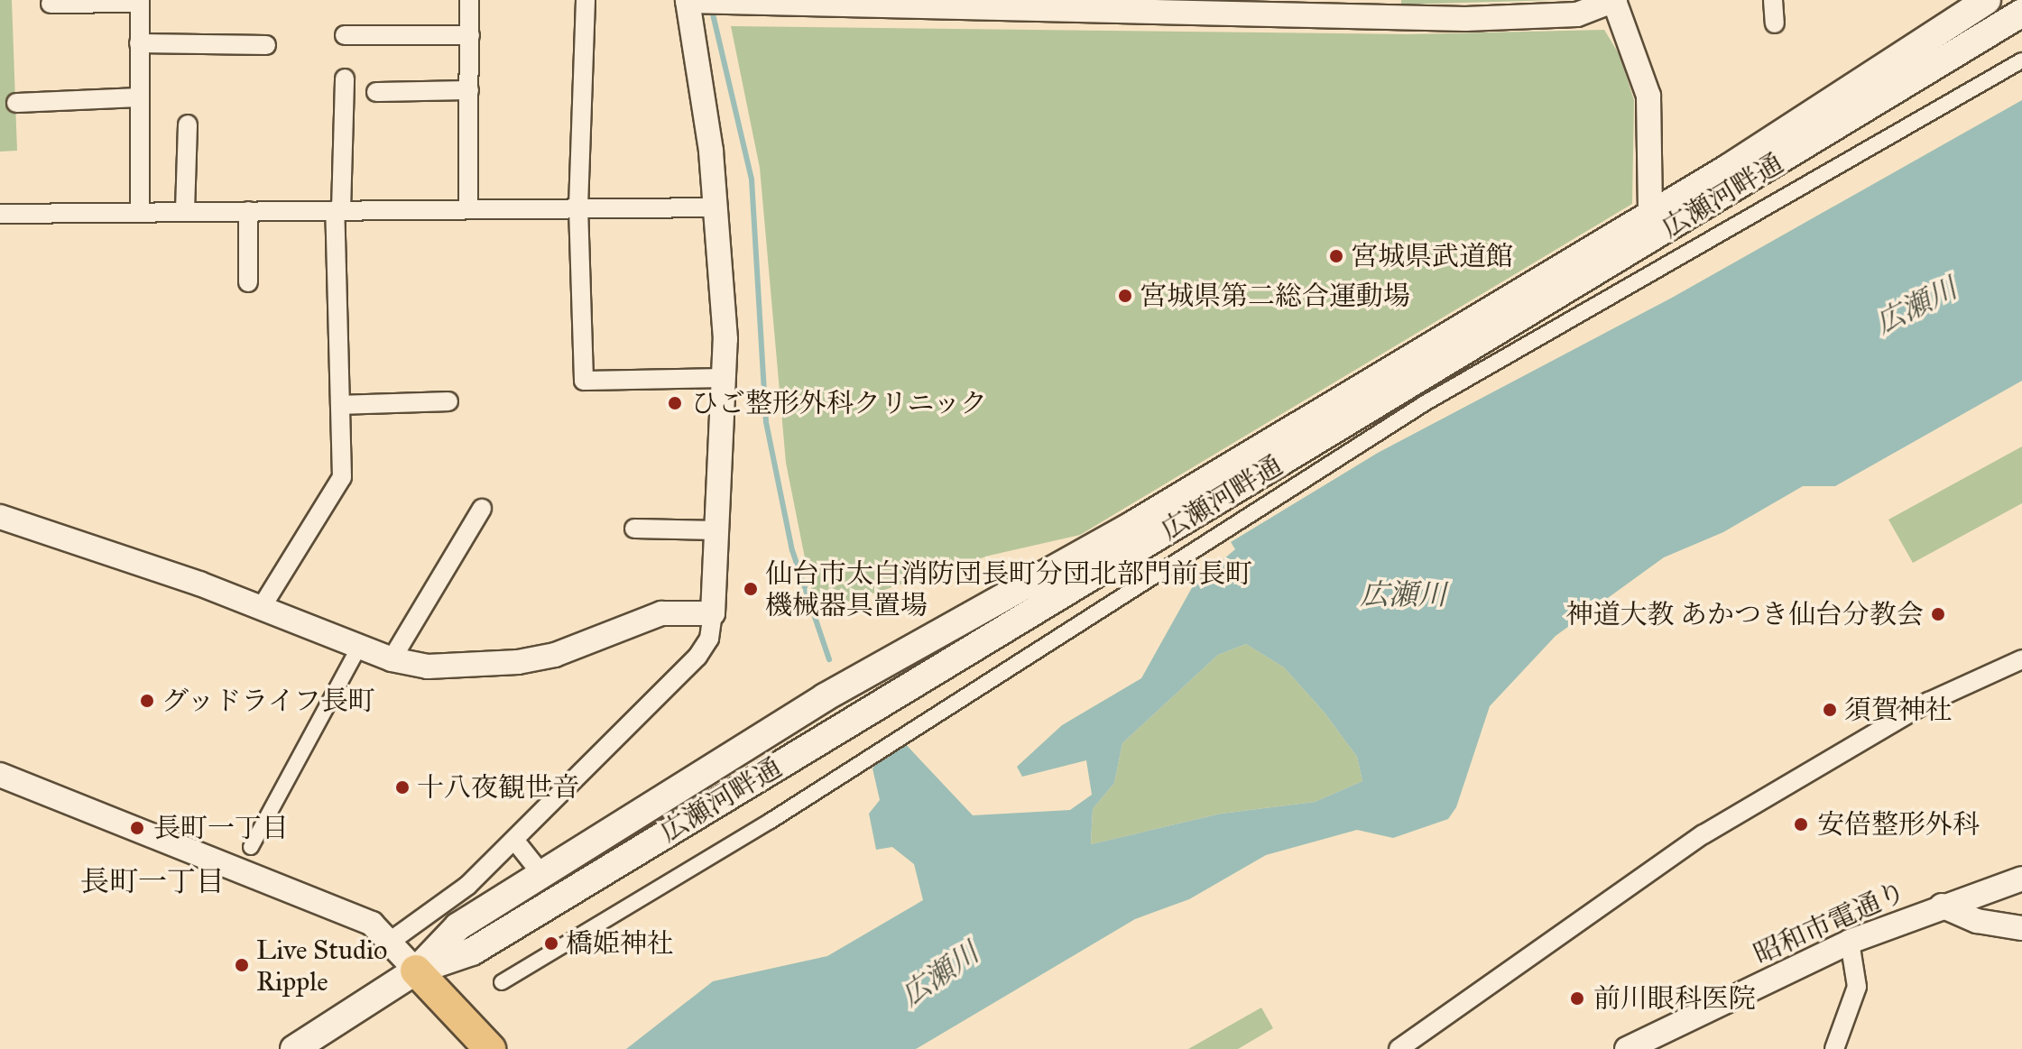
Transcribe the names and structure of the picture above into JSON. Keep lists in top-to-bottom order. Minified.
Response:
{"streets":{"main road":["広瀬河畔通"],"street":["昭和市電通り"]},"districts":["長町一丁目"],"water":["広瀬川"],"places":["宮城県武道館","宮城県第二総合運動場","ひご整形外科クリニック","仙台市太白消防団長町分団北部門前長町 機械器具置場","神道大教 あかつき仙台分教会","グッドライフ長町","須賀神社","十八夜観世音","安倍整形外科","長町一丁目","橋姫神社","Live Studio Ripple","前川眼科医院"]}
